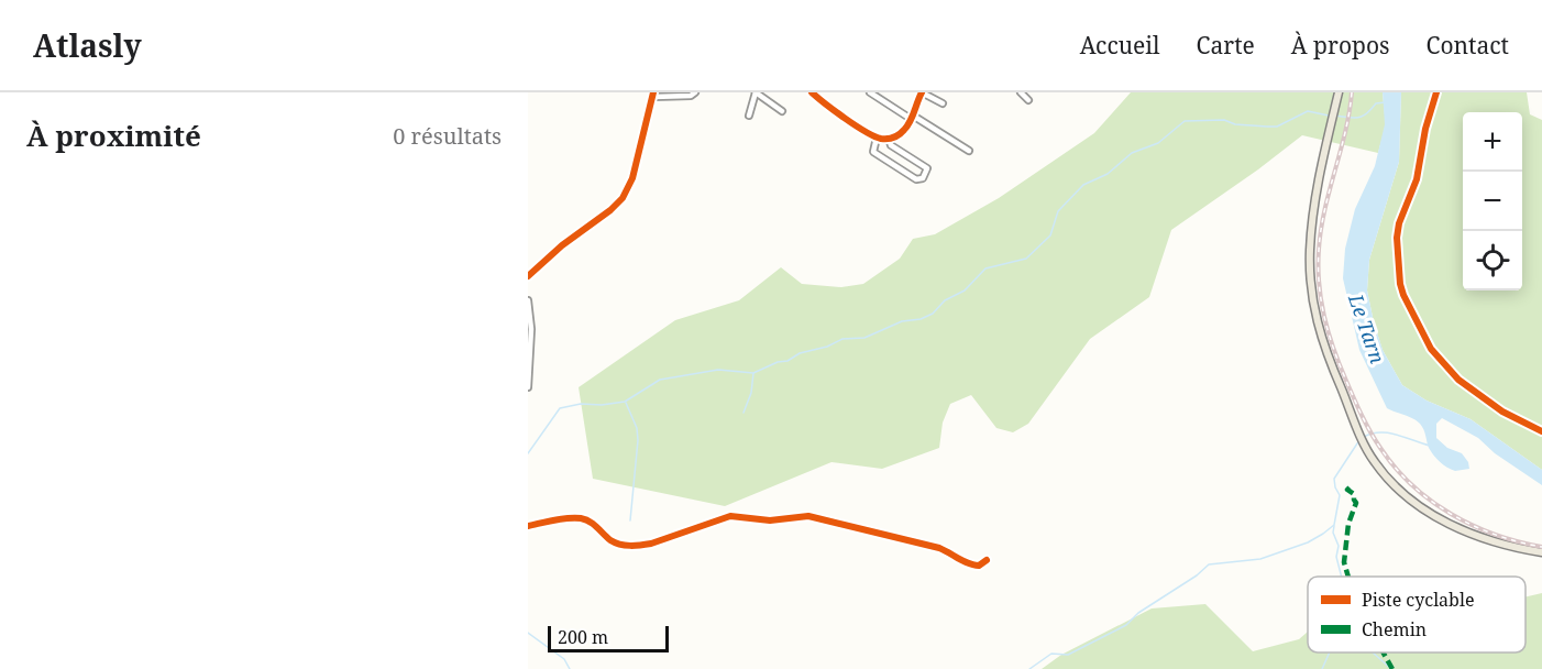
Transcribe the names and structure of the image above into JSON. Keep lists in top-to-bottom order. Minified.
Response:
{"water":["Le Tarn"],"legend":["Piste cyclable","Chemin"],"scale_bar":"200 m","page":{"header":"Atlasly","nav":["Accueil","Carte","À propos","Contact"],"heading":["À proximité","0 résultats"],"map_buttons":["+","−"],"scale":"200 m"}}
